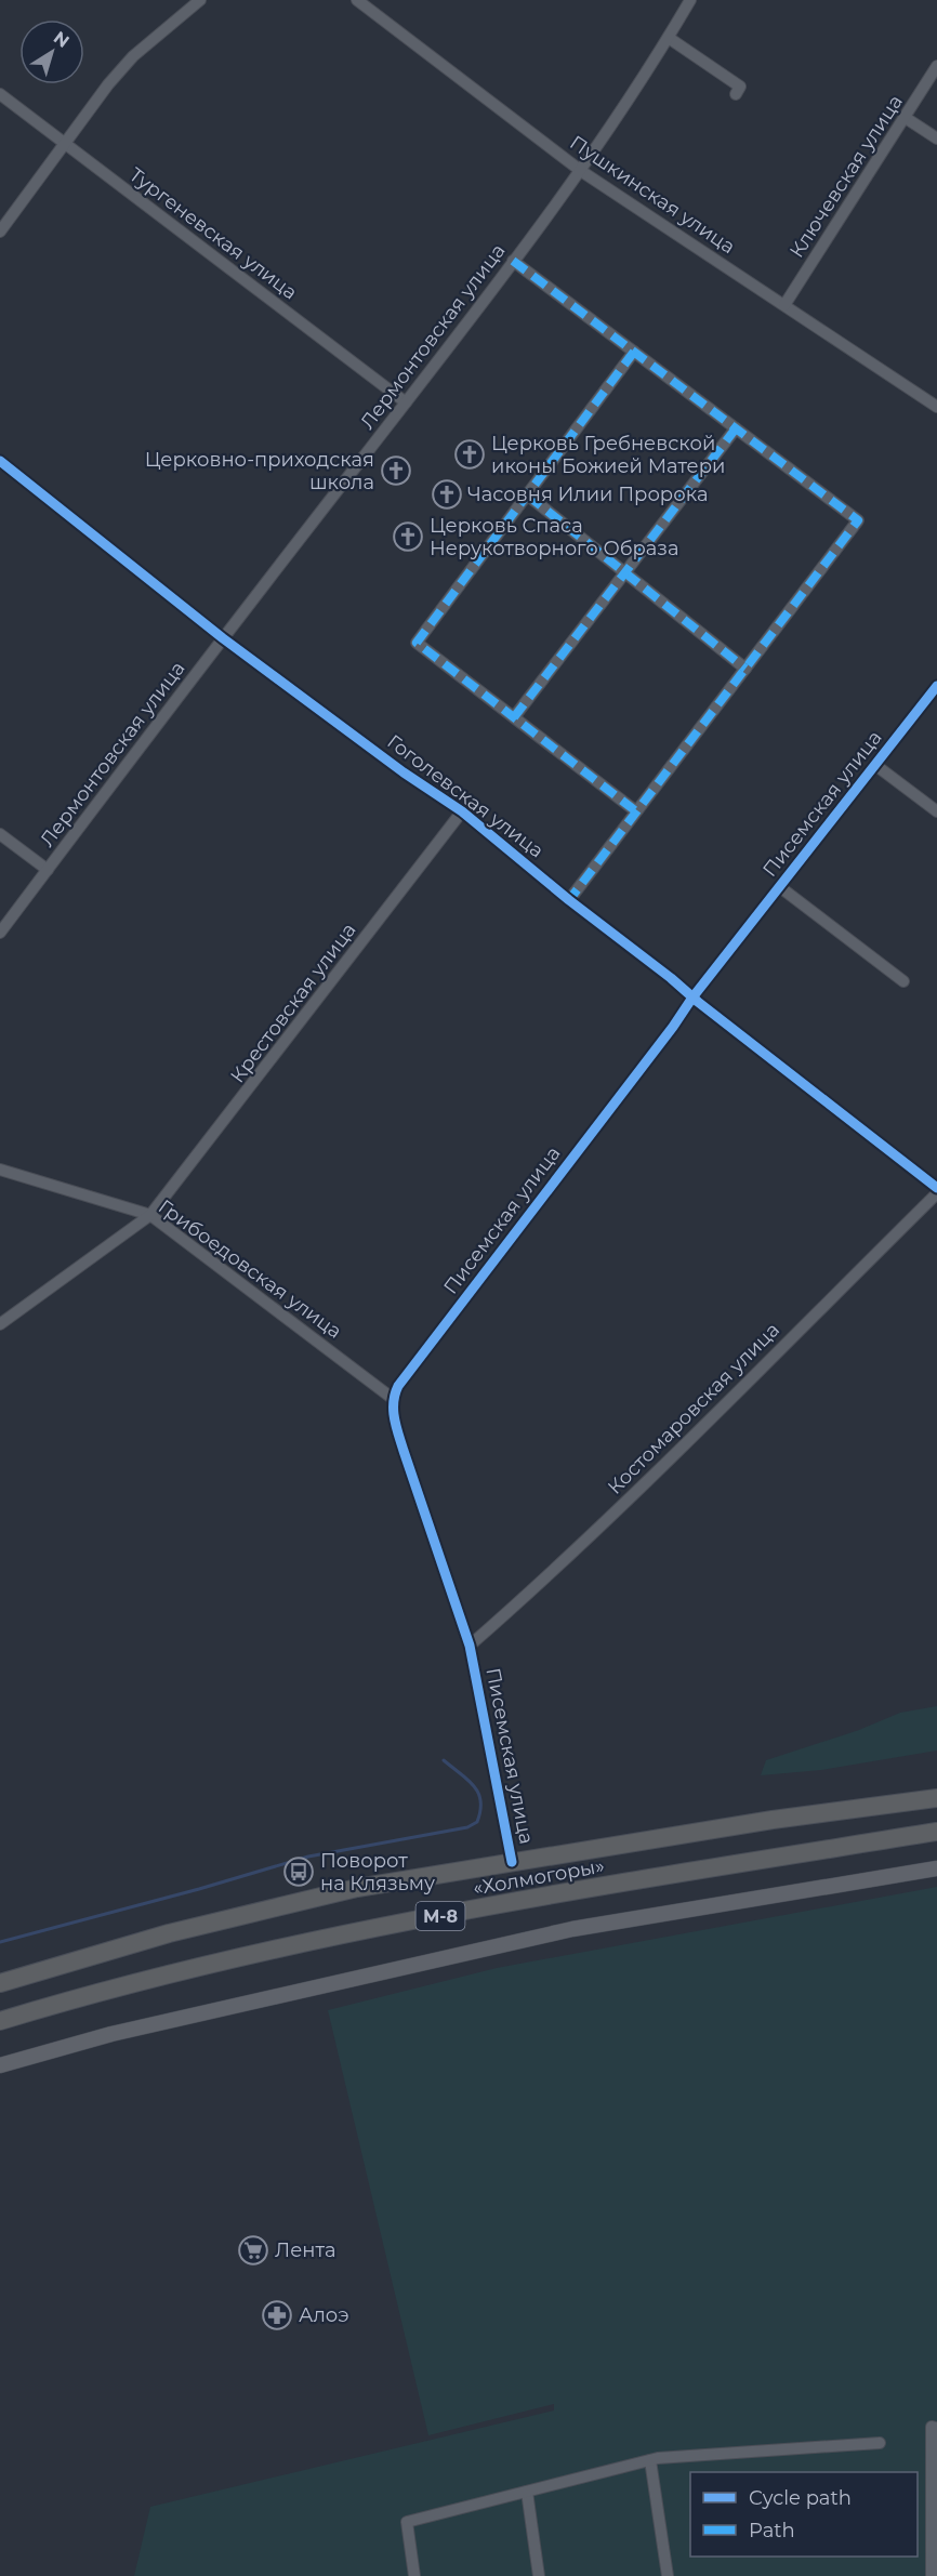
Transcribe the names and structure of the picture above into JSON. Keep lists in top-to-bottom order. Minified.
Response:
{"streets":{"highway":["«Холмогоры»","М-8"],"street":["Ключевская улица","Пушкинская улица","Тургеневская улица","Лермонтовская улица","Гоголевская улица","Писемская улица","Крестовская улица","Грибоедовская улица","Костомаровская улица"]},"crossings":[["Ключевская улица","Пушкинская улица"],["Пушкинская улица","Лермонтовская улица"],["Тургеневская улица","Лермонтовская улица"],["Лермонтовская улица","Гоголевская улица"],["Гоголевская улица","Писемская улица"],["Гоголевская улица","Крестовская улица"],["Писемская улица","Грибоедовская улица"],["Писемская улица","Костомаровская улица"],["Писемская улица","«Холмогоры»"],["Крестовская улица","Грибоедовская улица"]],"places":{"church":["Церковь Гребневской иконы Божией Матери","Церковно-приходская школа","Часовня Илии Пророка","Церковь Спаса Нерукотворного Образа"],"bus stop":["Поворот на Клязьму"],"supermarket":["Лента"],"pharmacy":["Алоэ"]},"legend":["Cycle path","Path"],"north":"top right"}
